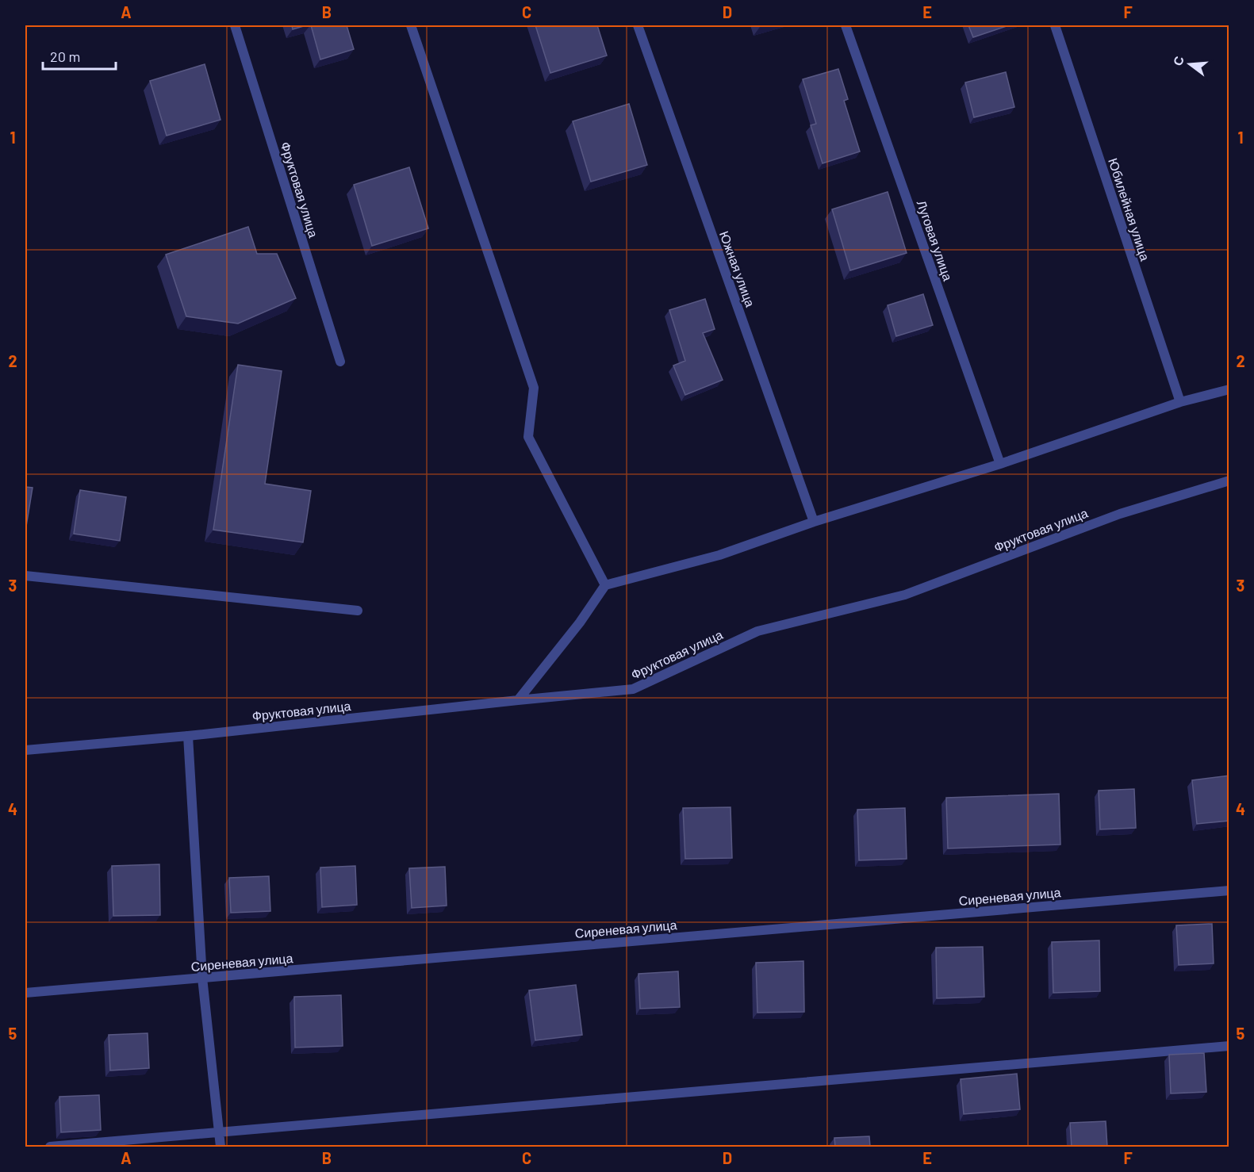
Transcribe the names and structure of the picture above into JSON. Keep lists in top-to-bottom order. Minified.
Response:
{"streets":{"street":["Фруктовая улица","Юбилейная улица","Луговая улица","Южная улица","Сиреневая улица"]},"scale_bar":"20 m","north":"left","grid":{"columns":["A","B","C","D","E","F"],"rows":["1","2","3","4","5"]}}
